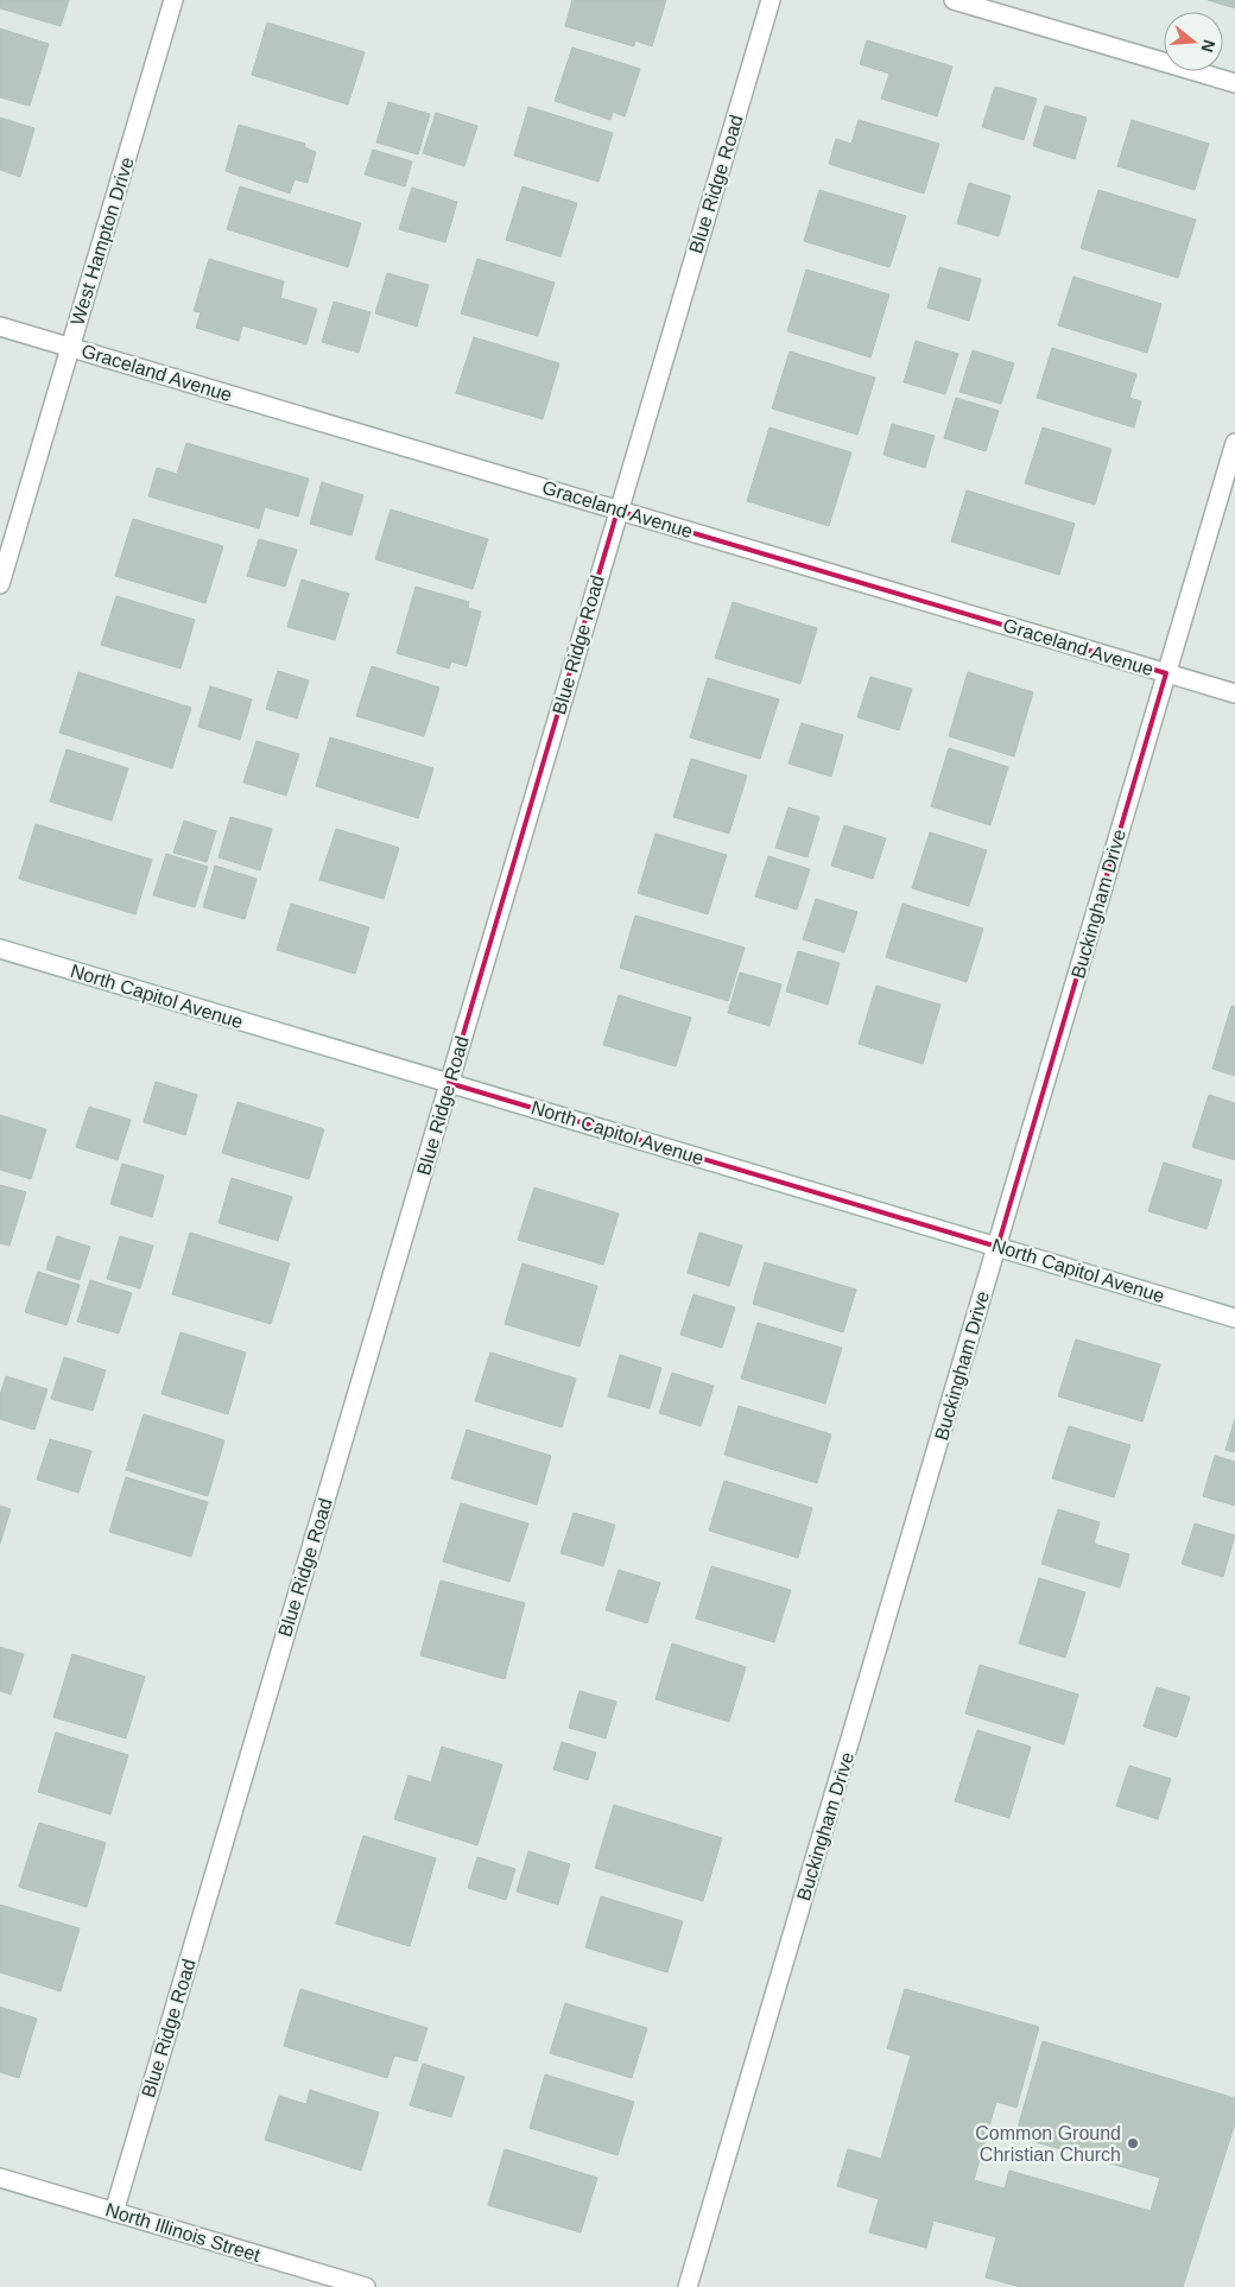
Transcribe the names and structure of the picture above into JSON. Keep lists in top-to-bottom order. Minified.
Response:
{"streets":{"street":["Blue Ridge Road","West Hampton Drive","Graceland Avenue","Buckingham Drive","North Capitol Avenue","North Illinois Street"]},"crossings":[["Blue Ridge Road","Graceland Avenue"],["Blue Ridge Road","North Capitol Avenue"],["Blue Ridge Road","North Illinois Street"],["West Hampton Drive","Graceland Avenue"],["Graceland Avenue","Buckingham Drive"],["Buckingham Drive","North Capitol Avenue"]],"places":["Common Ground Christian Church"],"north":"right"}
